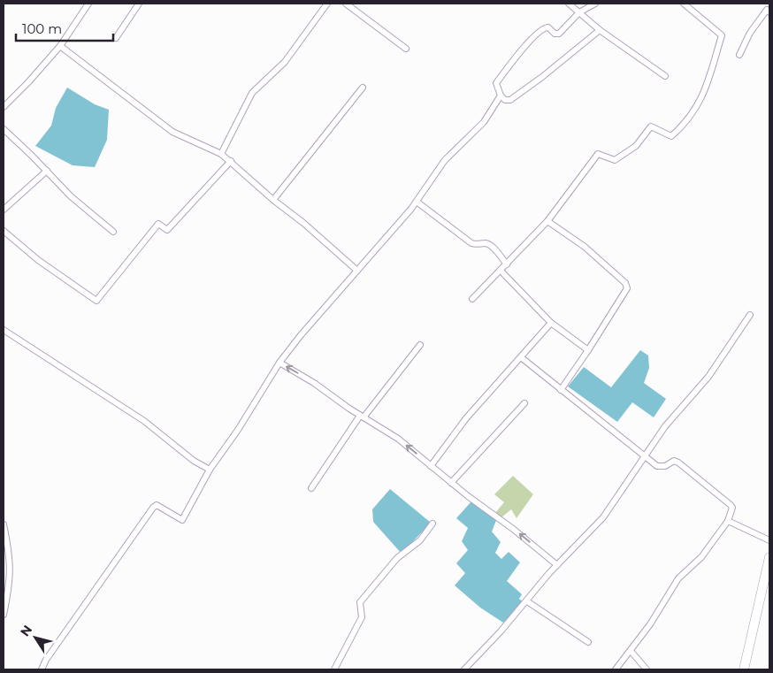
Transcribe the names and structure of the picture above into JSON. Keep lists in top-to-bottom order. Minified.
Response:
{"scale_bar":"100 m","north":"top left"}
